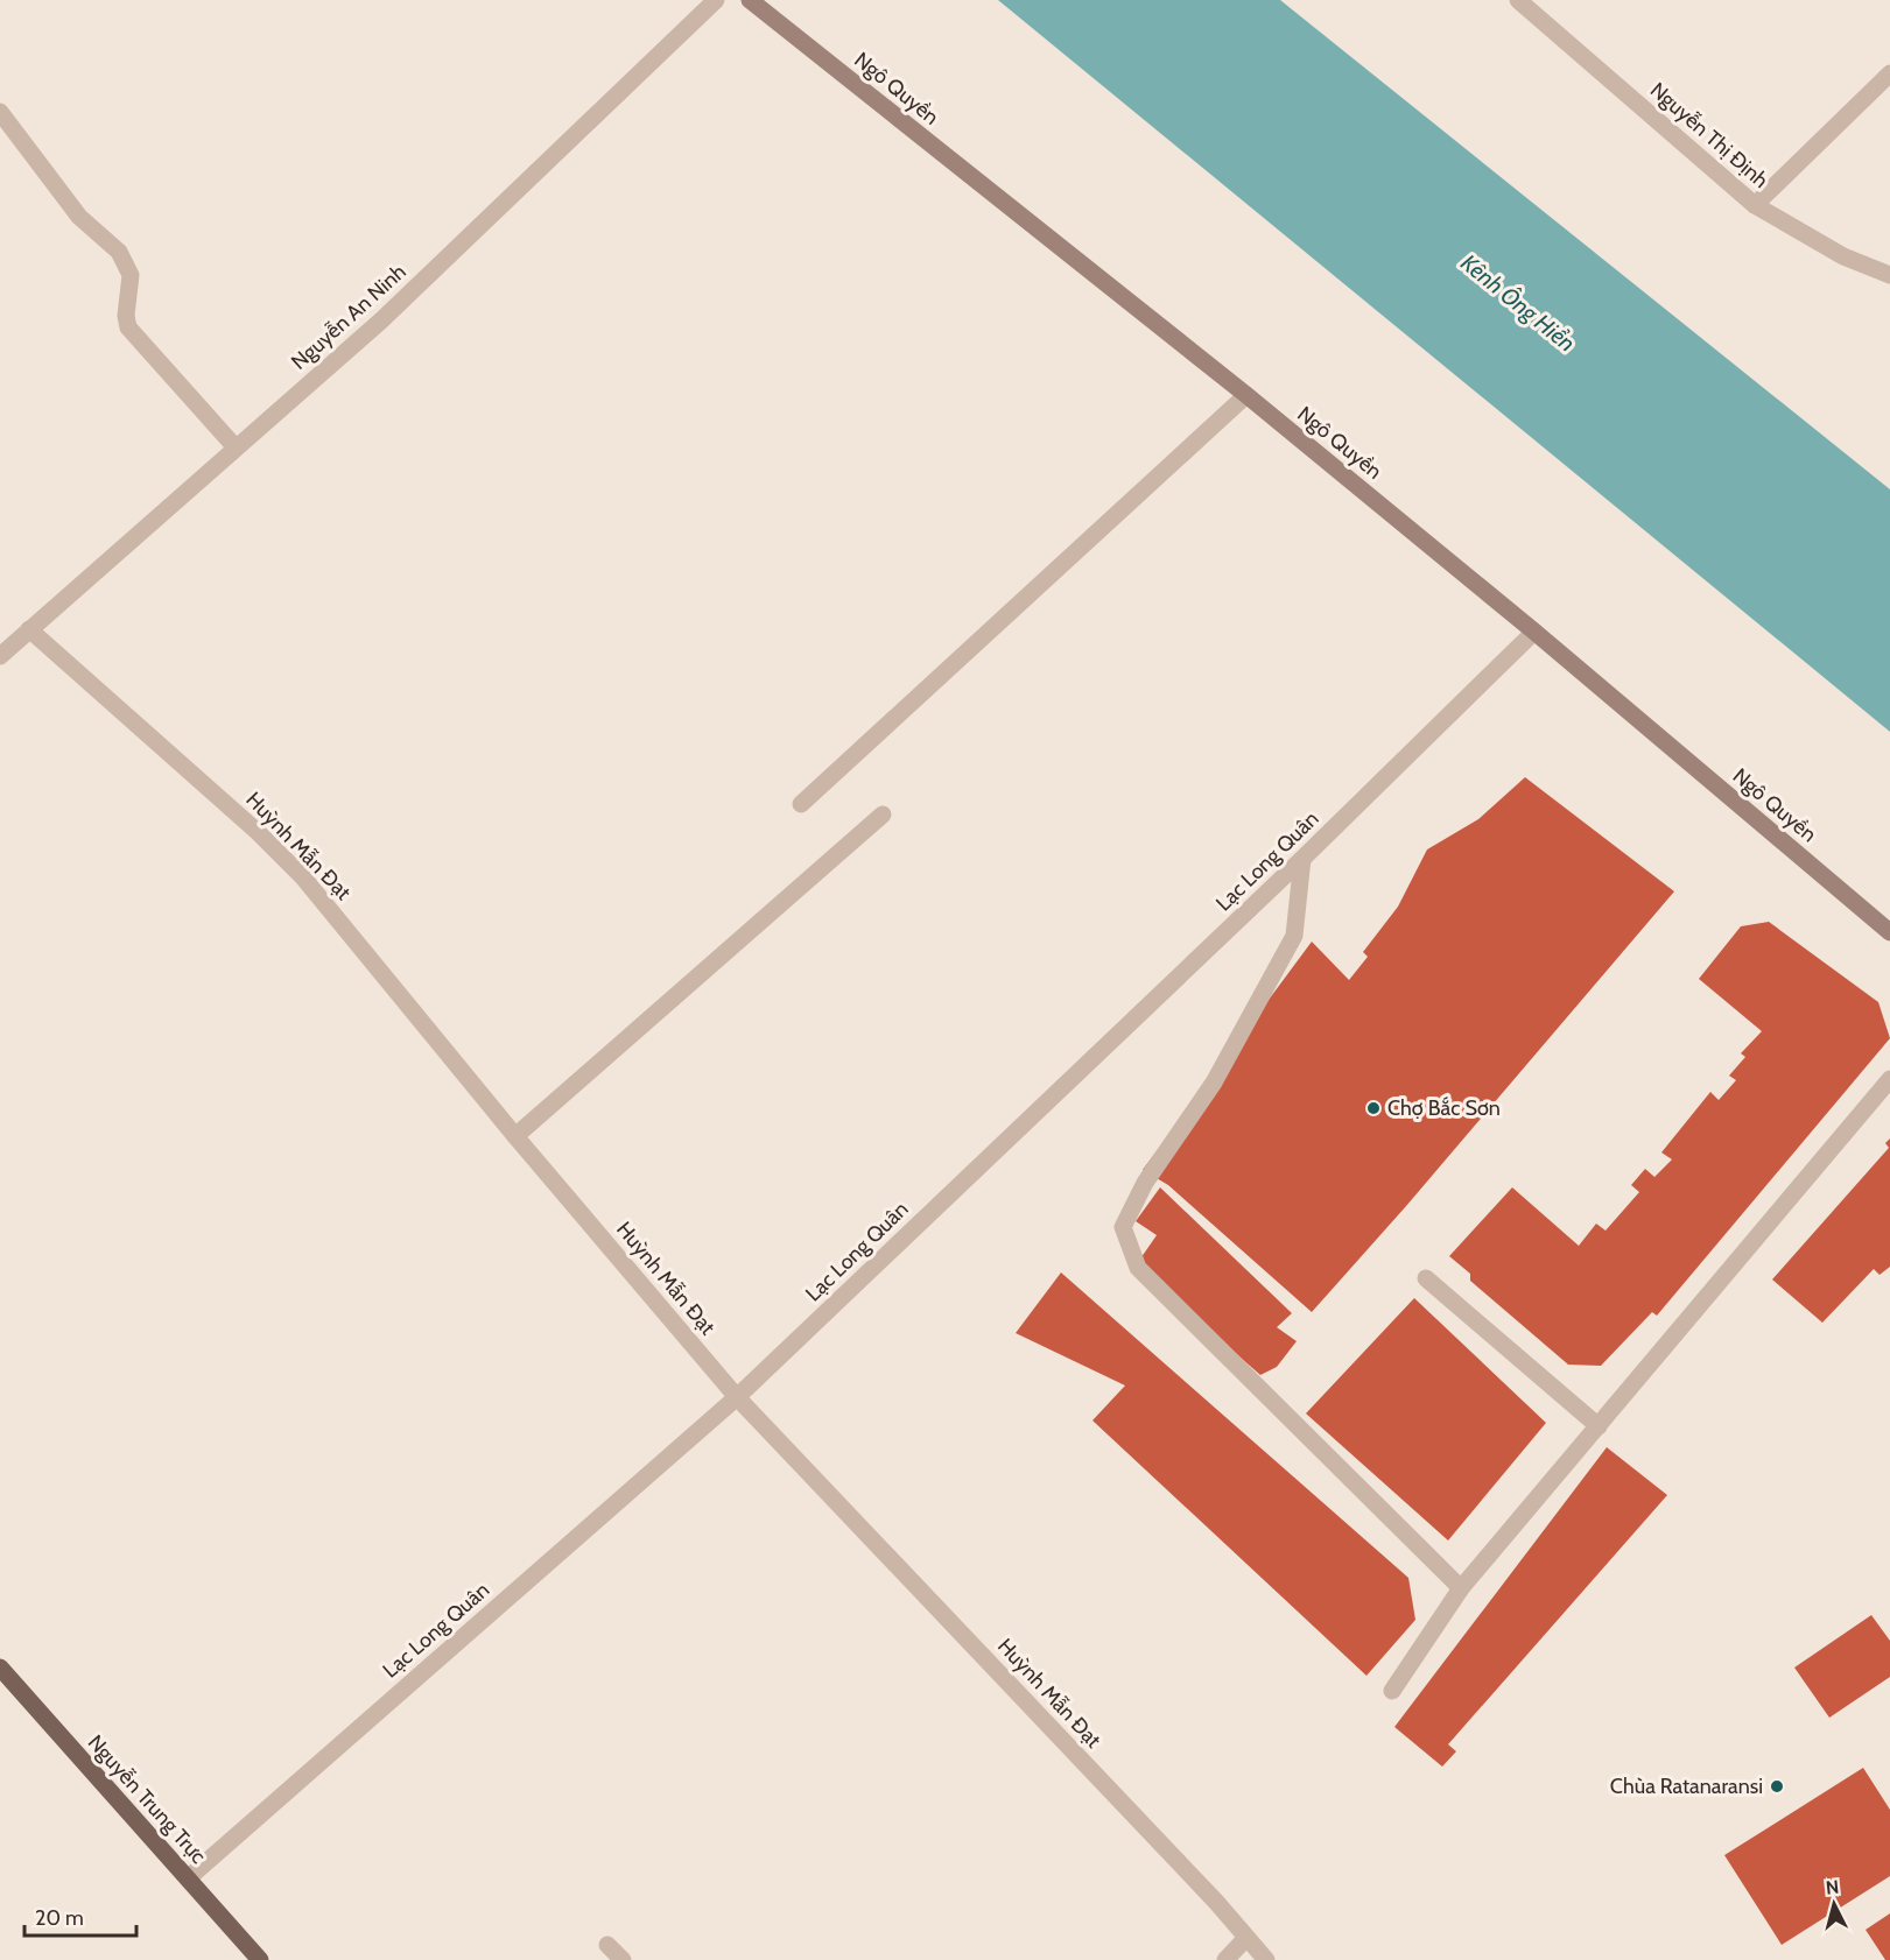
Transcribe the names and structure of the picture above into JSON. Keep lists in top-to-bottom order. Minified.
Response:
{"streets":{"main road":["Ngô Quyền","Nguyễn Trung Trực"],"street":["Nguyễn Thị Định","Nguyễn An Ninh","Huỳnh Mẫn Đạt","Lạc Long Quân"]},"crossings":[["Ngô Quyền","Lạc Long Quân"],["Nguyễn An Ninh","Huỳnh Mẫn Đạt"],["Huỳnh Mẫn Đạt","Lạc Long Quân"],["Lạc Long Quân","Nguyễn Trung Trực"]],"water":["Kênh Ông Hiển"],"places":["Chợ Bắc Sơn","Chùa Ratanaransi"],"scale_bar":"20 m","north":"top"}
